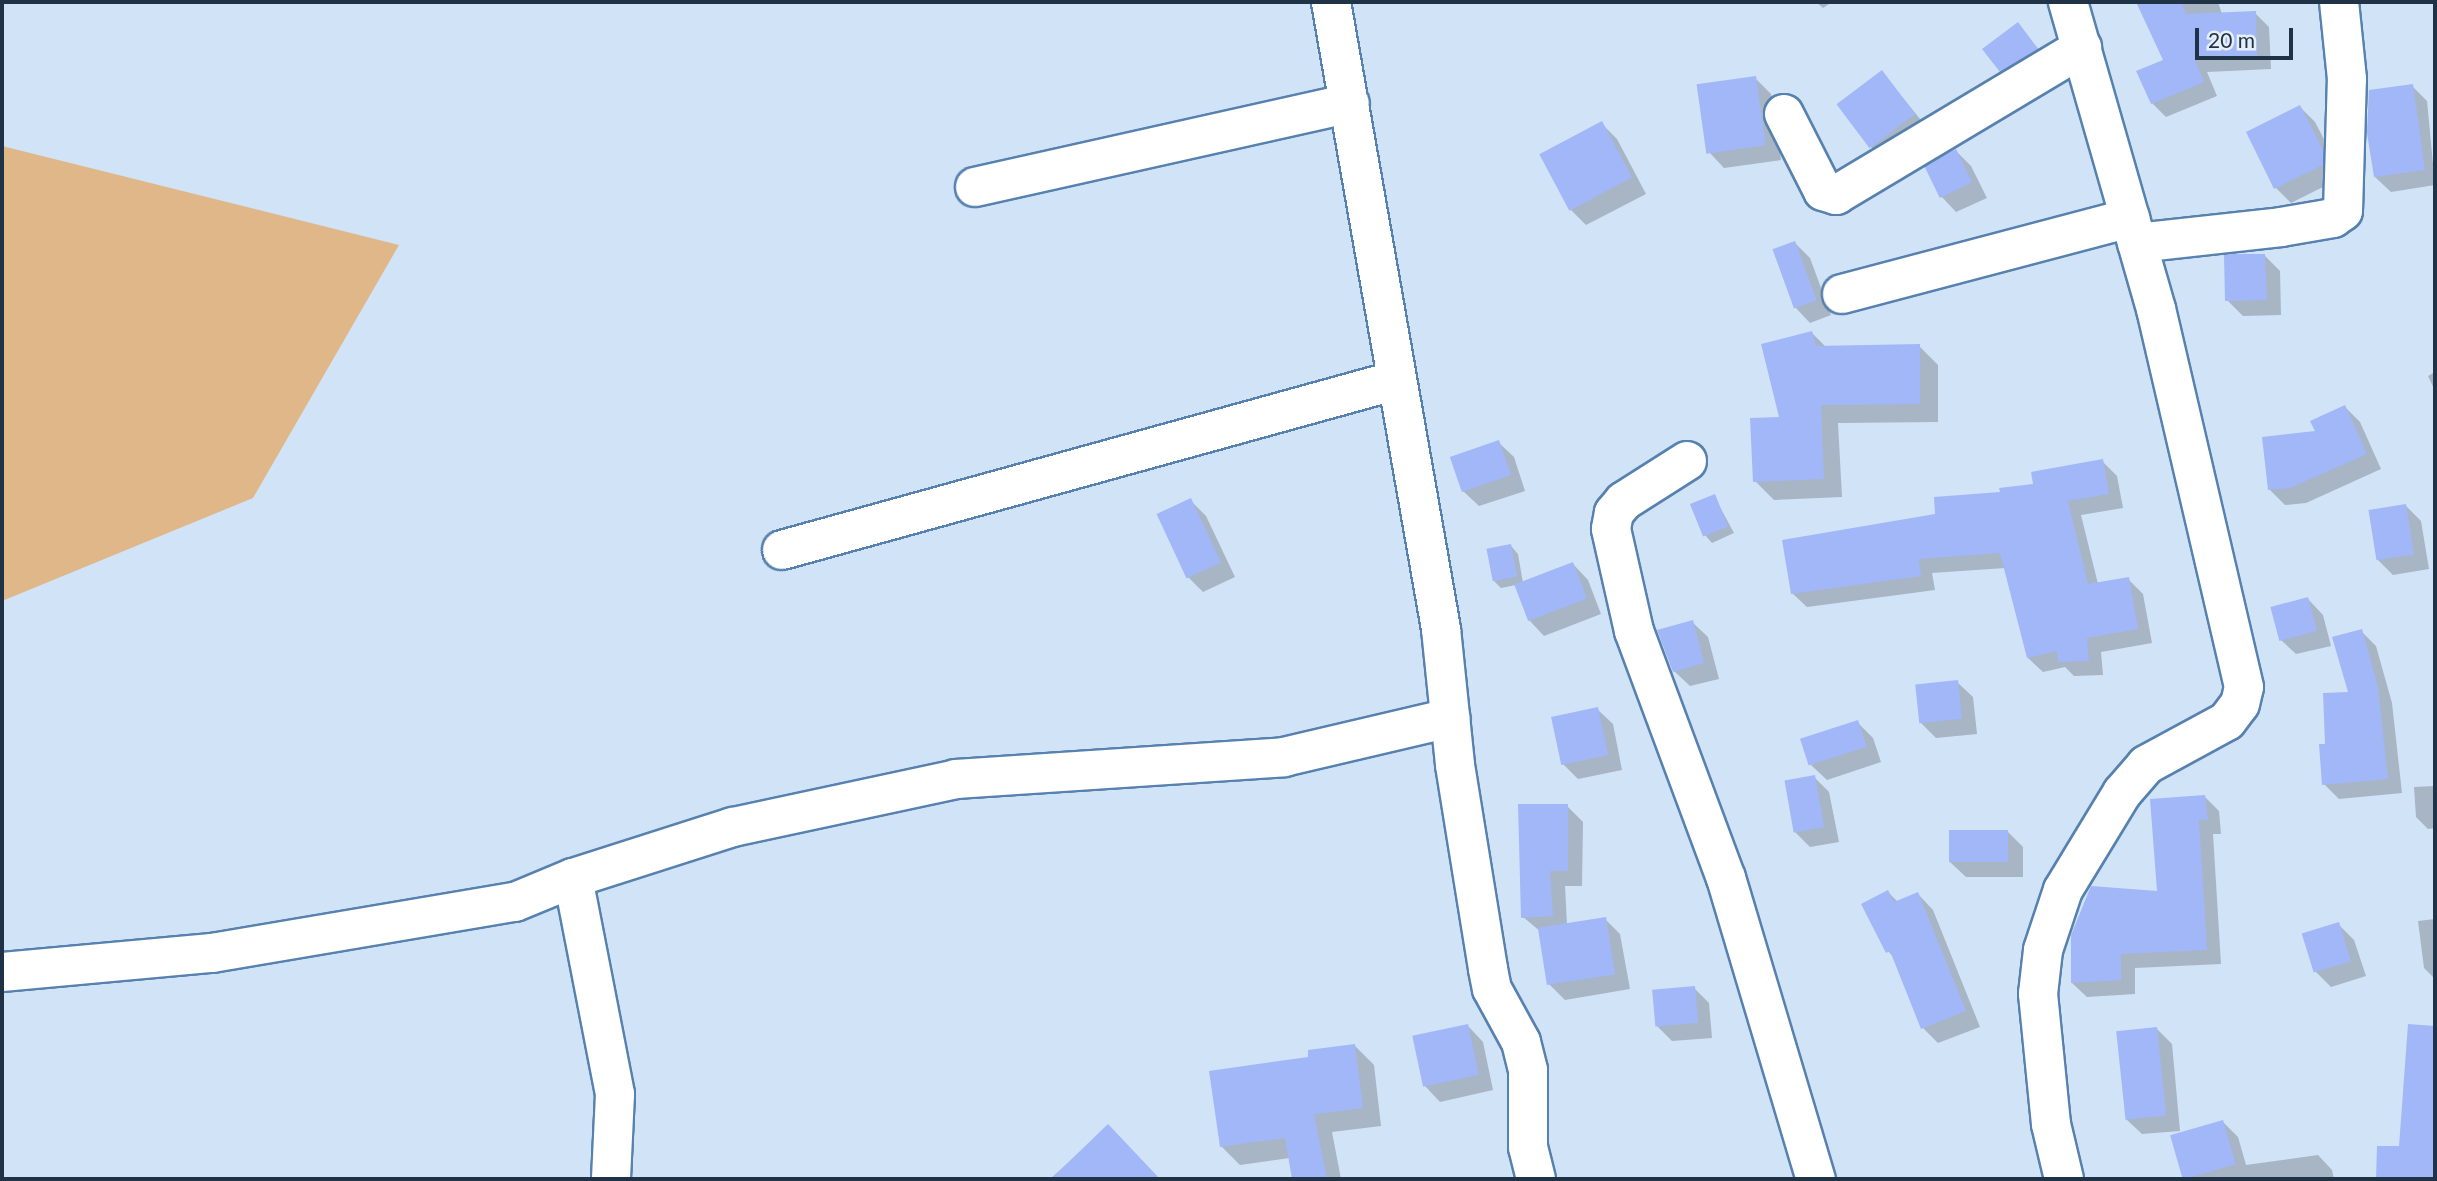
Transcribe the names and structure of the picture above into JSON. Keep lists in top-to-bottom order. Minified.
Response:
{"scale_bar":"20 m"}
